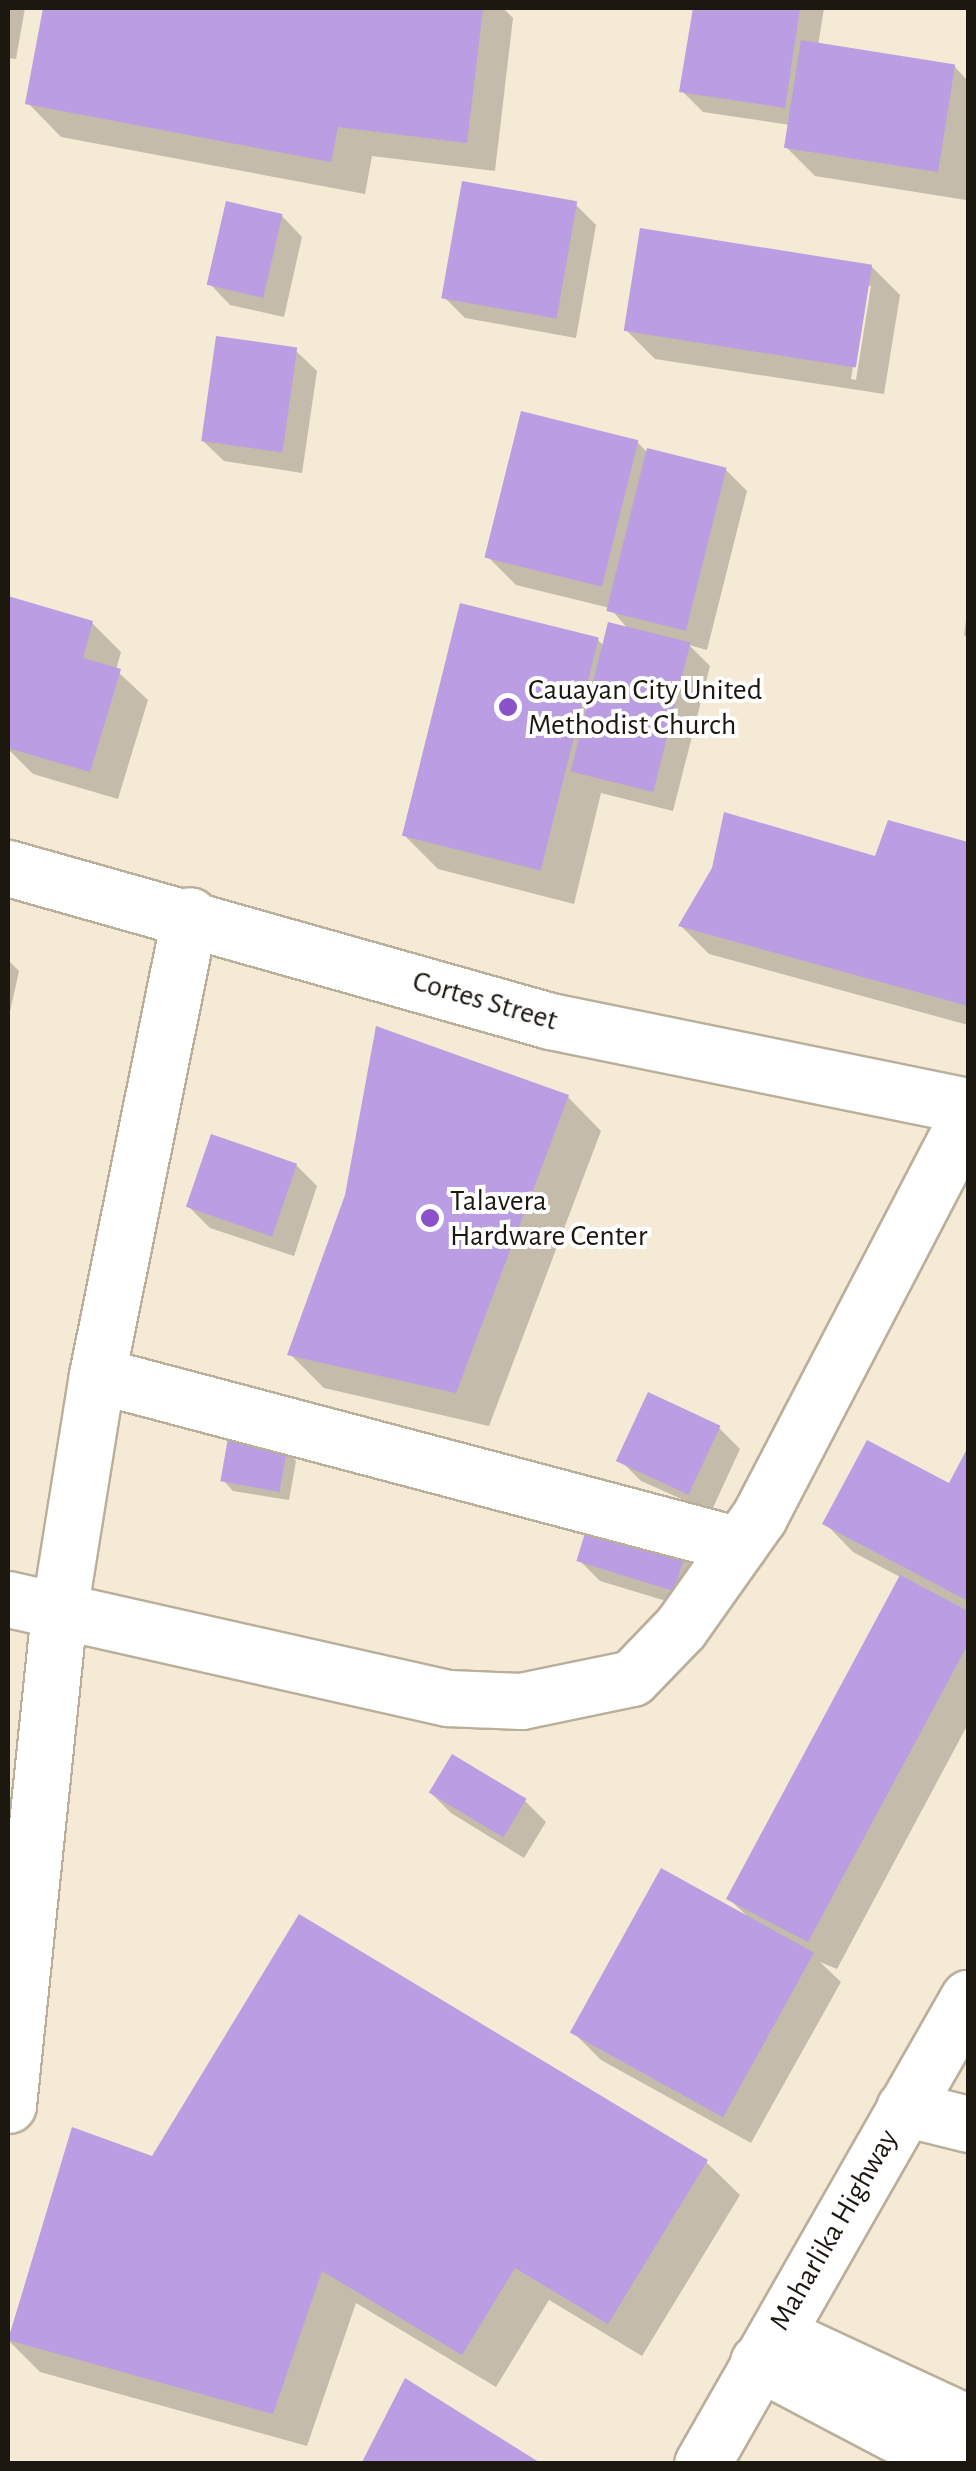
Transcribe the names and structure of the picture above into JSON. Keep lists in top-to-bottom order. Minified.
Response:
{"streets":{"street":["Cortes Street","Maharlika Highway"]},"places":["Cauayan City United Methodist Church","Talavera Hardware Center"]}
